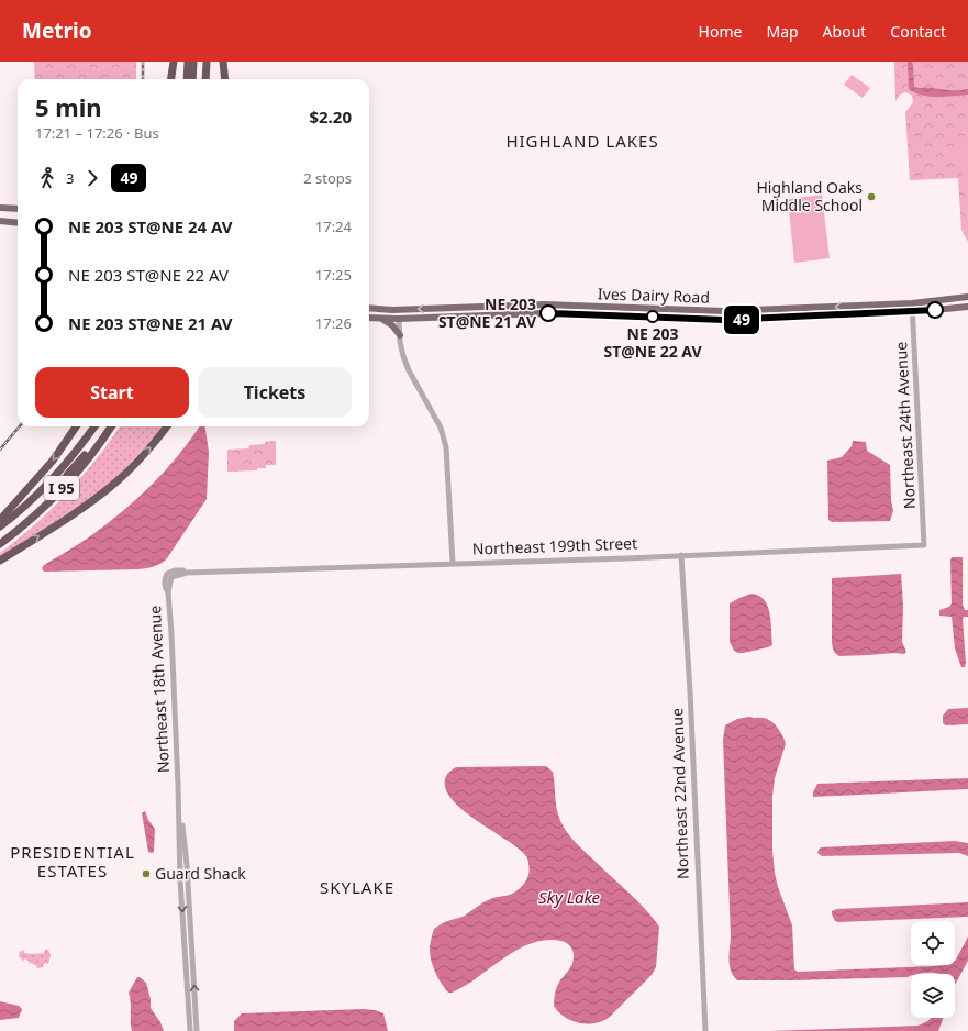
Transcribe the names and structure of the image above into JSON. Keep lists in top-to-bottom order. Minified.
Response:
{"streets":{"highway":["I 95"],"main road":["Ives Dairy Road"],"street":["Northeast 24th Avenue","Northeast 199th Street","Northeast 18th Avenue","Northeast 22nd Avenue"]},"crossings":[["Ives Dairy Road","Northeast 24th Avenue"],["Northeast 24th Avenue","Northeast 199th Street"],["Northeast 199th Street","Northeast 18th Avenue"],["Northeast 199th Street","Northeast 22nd Avenue"]],"districts":["HIGHLAND LAKES","PRESIDENTIAL ESTATES","SKYLAKE"],"water":["Sky Lake"],"places":["Highland Oaks Middle School","NE 203 ST@NE 21 AV","NE 203 ST@NE 22 AV","Guard Shack"],"lines":["bus line 49"],"page":{"header":"Metrio","nav":["Home","Map","About","Contact"],"on_map":"49","heading":["5 min","17:21 – 17:26 · Bus","$2.20"],"legs":["3","49","2 stops"],"list":[{"name":"NE 203 ST@NE 24 AV","value":"17:24"},{"name":"NE 203 ST@NE 22 AV","value":"17:25"},{"name":"NE 203 ST@NE 21 AV","value":"17:26"}],"buttons":["Start","Tickets"]}}
